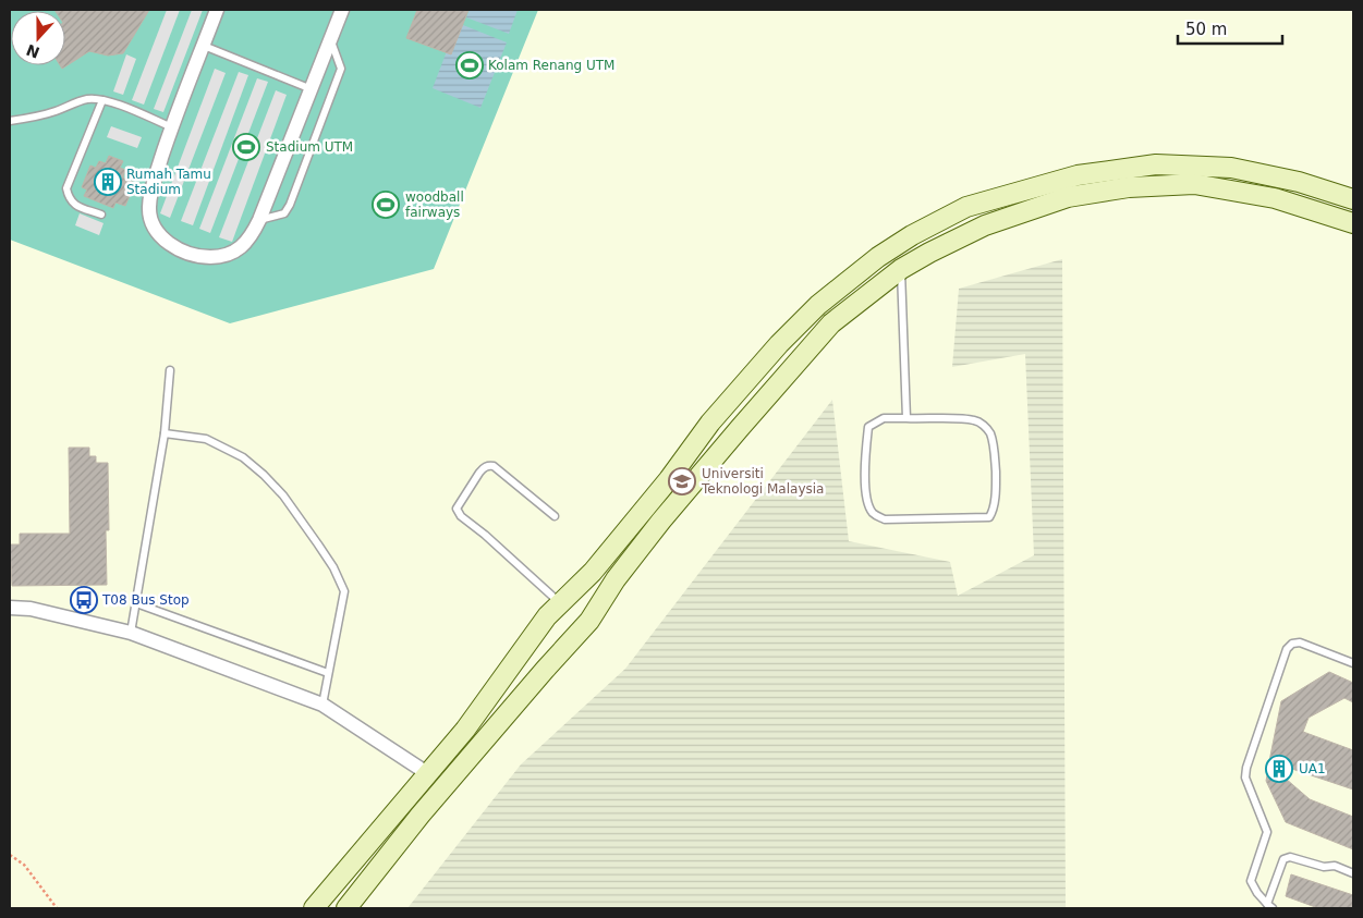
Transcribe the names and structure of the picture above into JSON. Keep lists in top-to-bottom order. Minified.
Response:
{"places":{"sports":["Kolam Renang UTM","Stadium UTM","woodball fairways"],"building":["Rumah Tamu Stadium","UA1"],"school or university":["Universiti Teknologi Malaysia"],"bus stop":["T08 Bus Stop"]},"scale_bar":"50 m","north":"bottom"}
